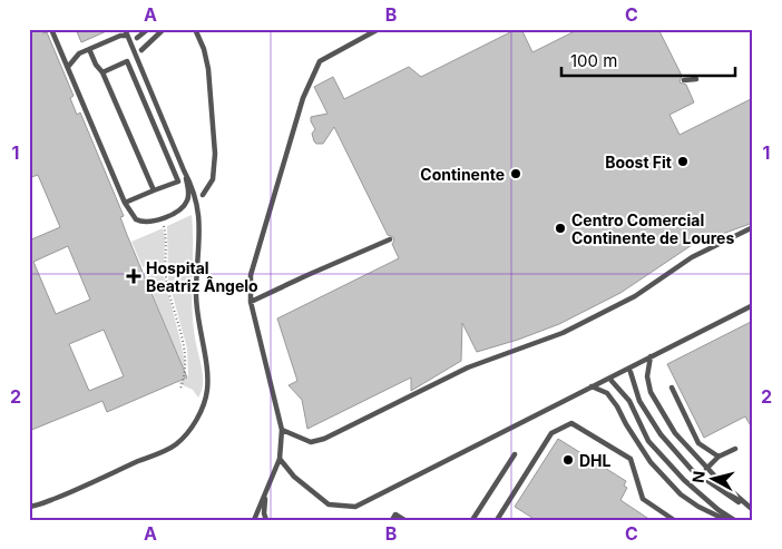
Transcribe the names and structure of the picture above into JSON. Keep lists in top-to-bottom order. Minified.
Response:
{"places":{"other":["Boost Fit","Continente","Centro Comercial Continente de Loures","DHL"],"health":["Hospital Beatriz Ângelo"]},"scale_bar":"100 m","north":"left","grid":{"columns":["A","B","C"],"rows":["1","2"]}}
